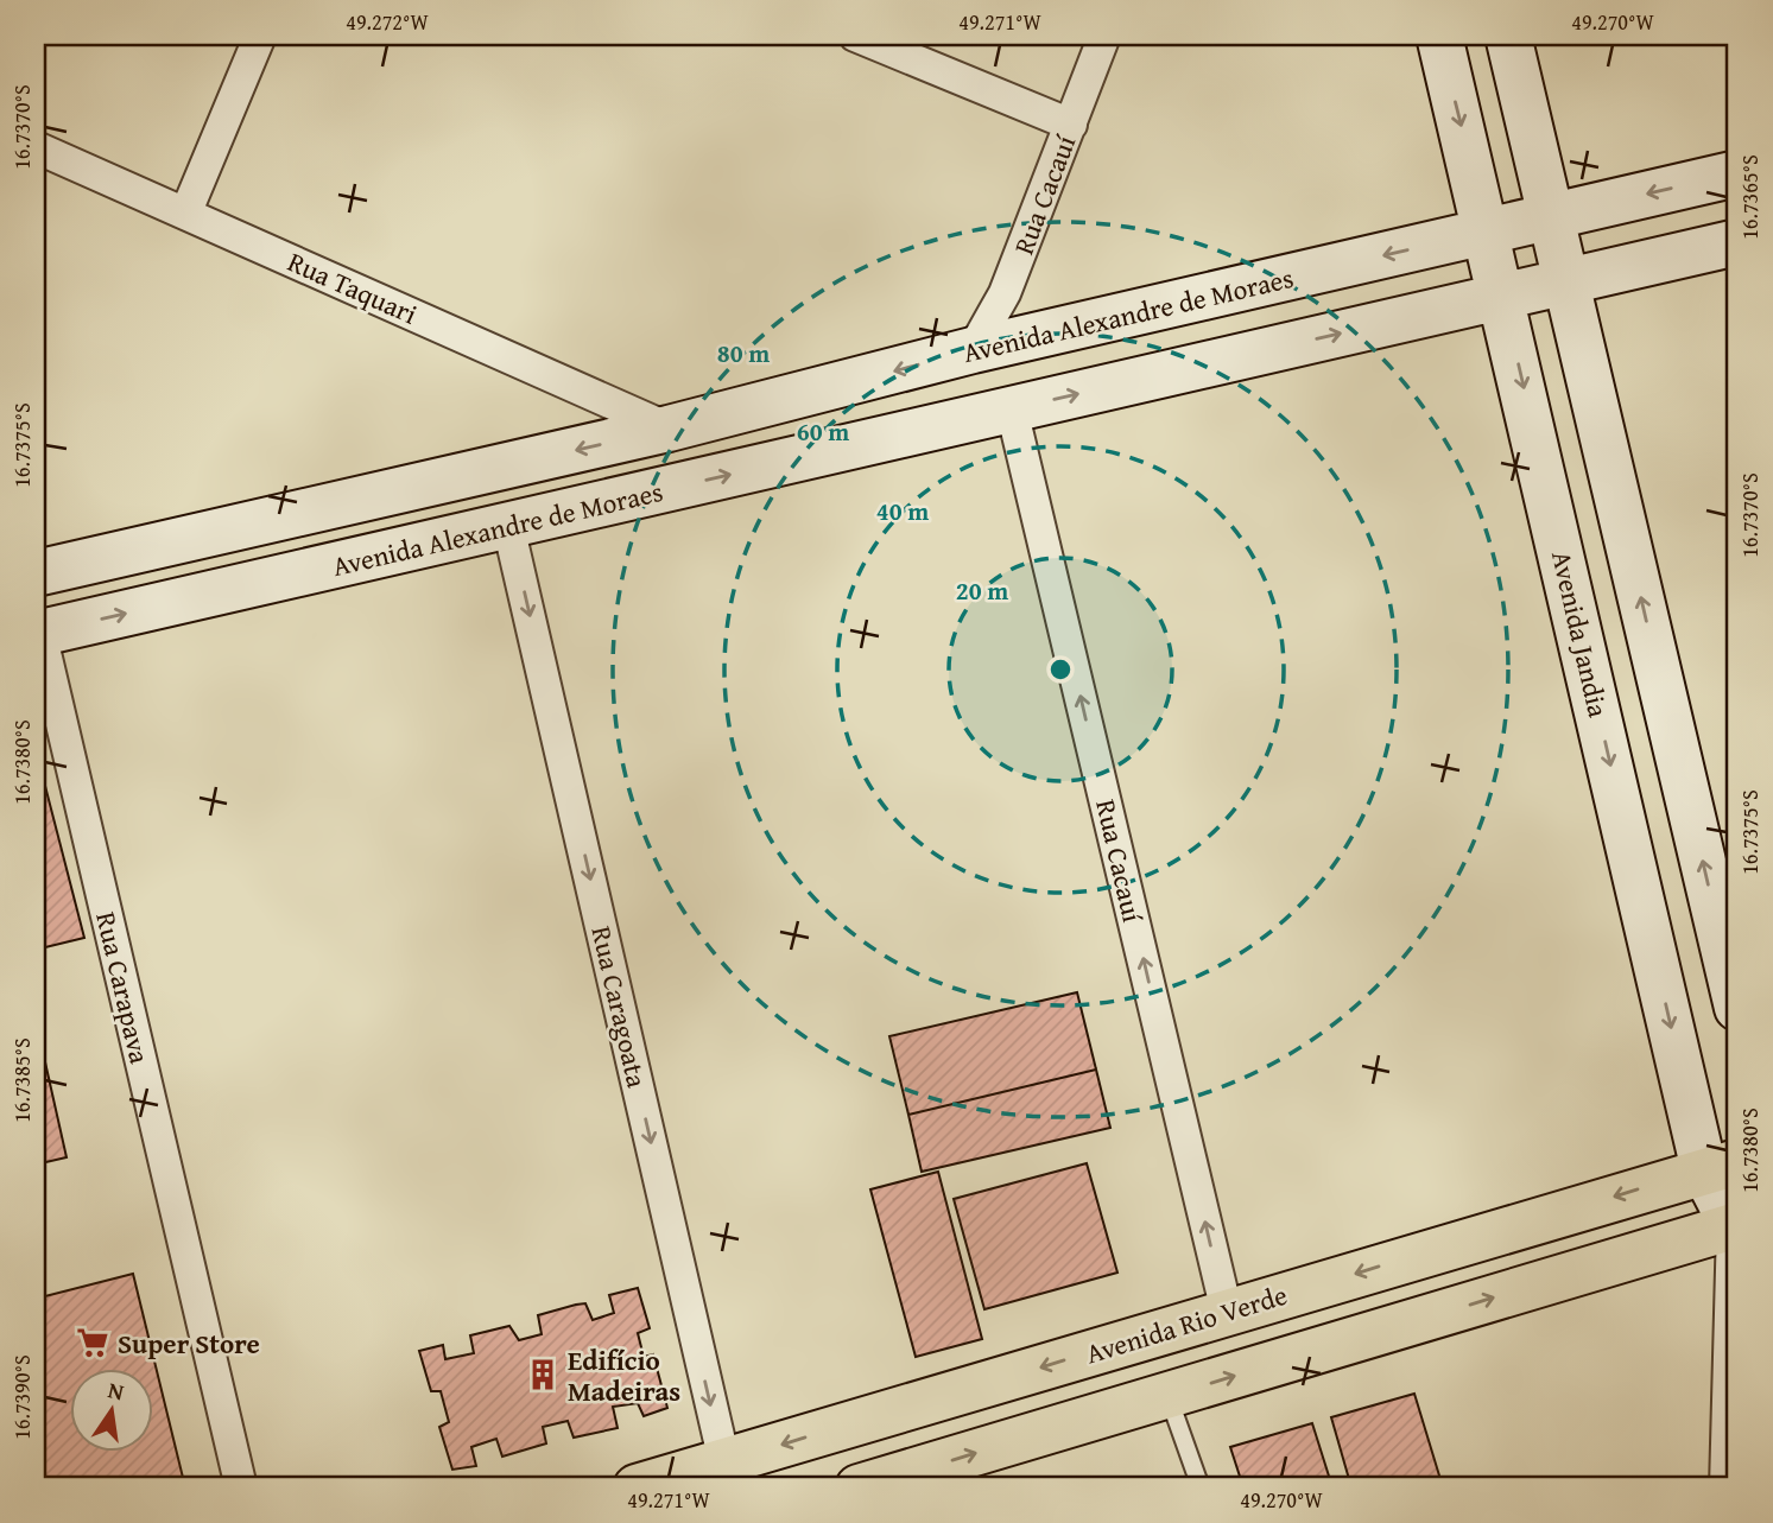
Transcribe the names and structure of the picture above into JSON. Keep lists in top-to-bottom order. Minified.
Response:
{"streets":{"main road":["Avenida Alexandre de Moraes","Avenida Jandia","Avenida Rio Verde"],"street":["Rua Cacauí","Rua Taquari","Rua Carapava","Rua Caragoata"]},"crossings":[["Rua Cacauí","Avenida Alexandre de Moraes"],["Rua Cacauí","Avenida Rio Verde"],["Rua Taquari","Avenida Alexandre de Moraes"],["Avenida Alexandre de Moraes","Avenida Jandia"],["Avenida Alexandre de Moraes","Rua Carapava"],["Avenida Alexandre de Moraes","Rua Caragoata"],["Avenida Jandia","Avenida Rio Verde"],["Rua Caragoata","Avenida Rio Verde"]],"one_way":["Rua Cacauí","Rua Caragoata"],"places":{"supermarket":["Super Store"],"building":["Edifício Madeiras"]},"north":"top","coordinates":["49.272°W","49.271°W","49.270°W","16.7370°S","16.7365°S","16.7375°S","16.7380°S","16.7385°S","16.7390°S"],"rings":["80 m","60 m","40 m","20 m"]}
